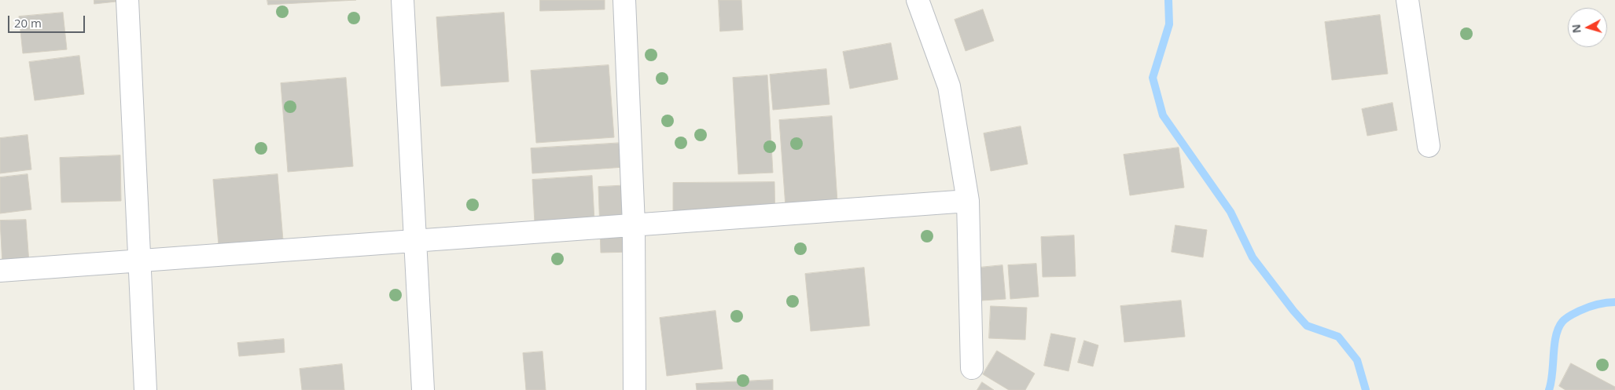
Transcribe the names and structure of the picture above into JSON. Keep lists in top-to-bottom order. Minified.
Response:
{"scale_bar":"20 m","north":"left"}
